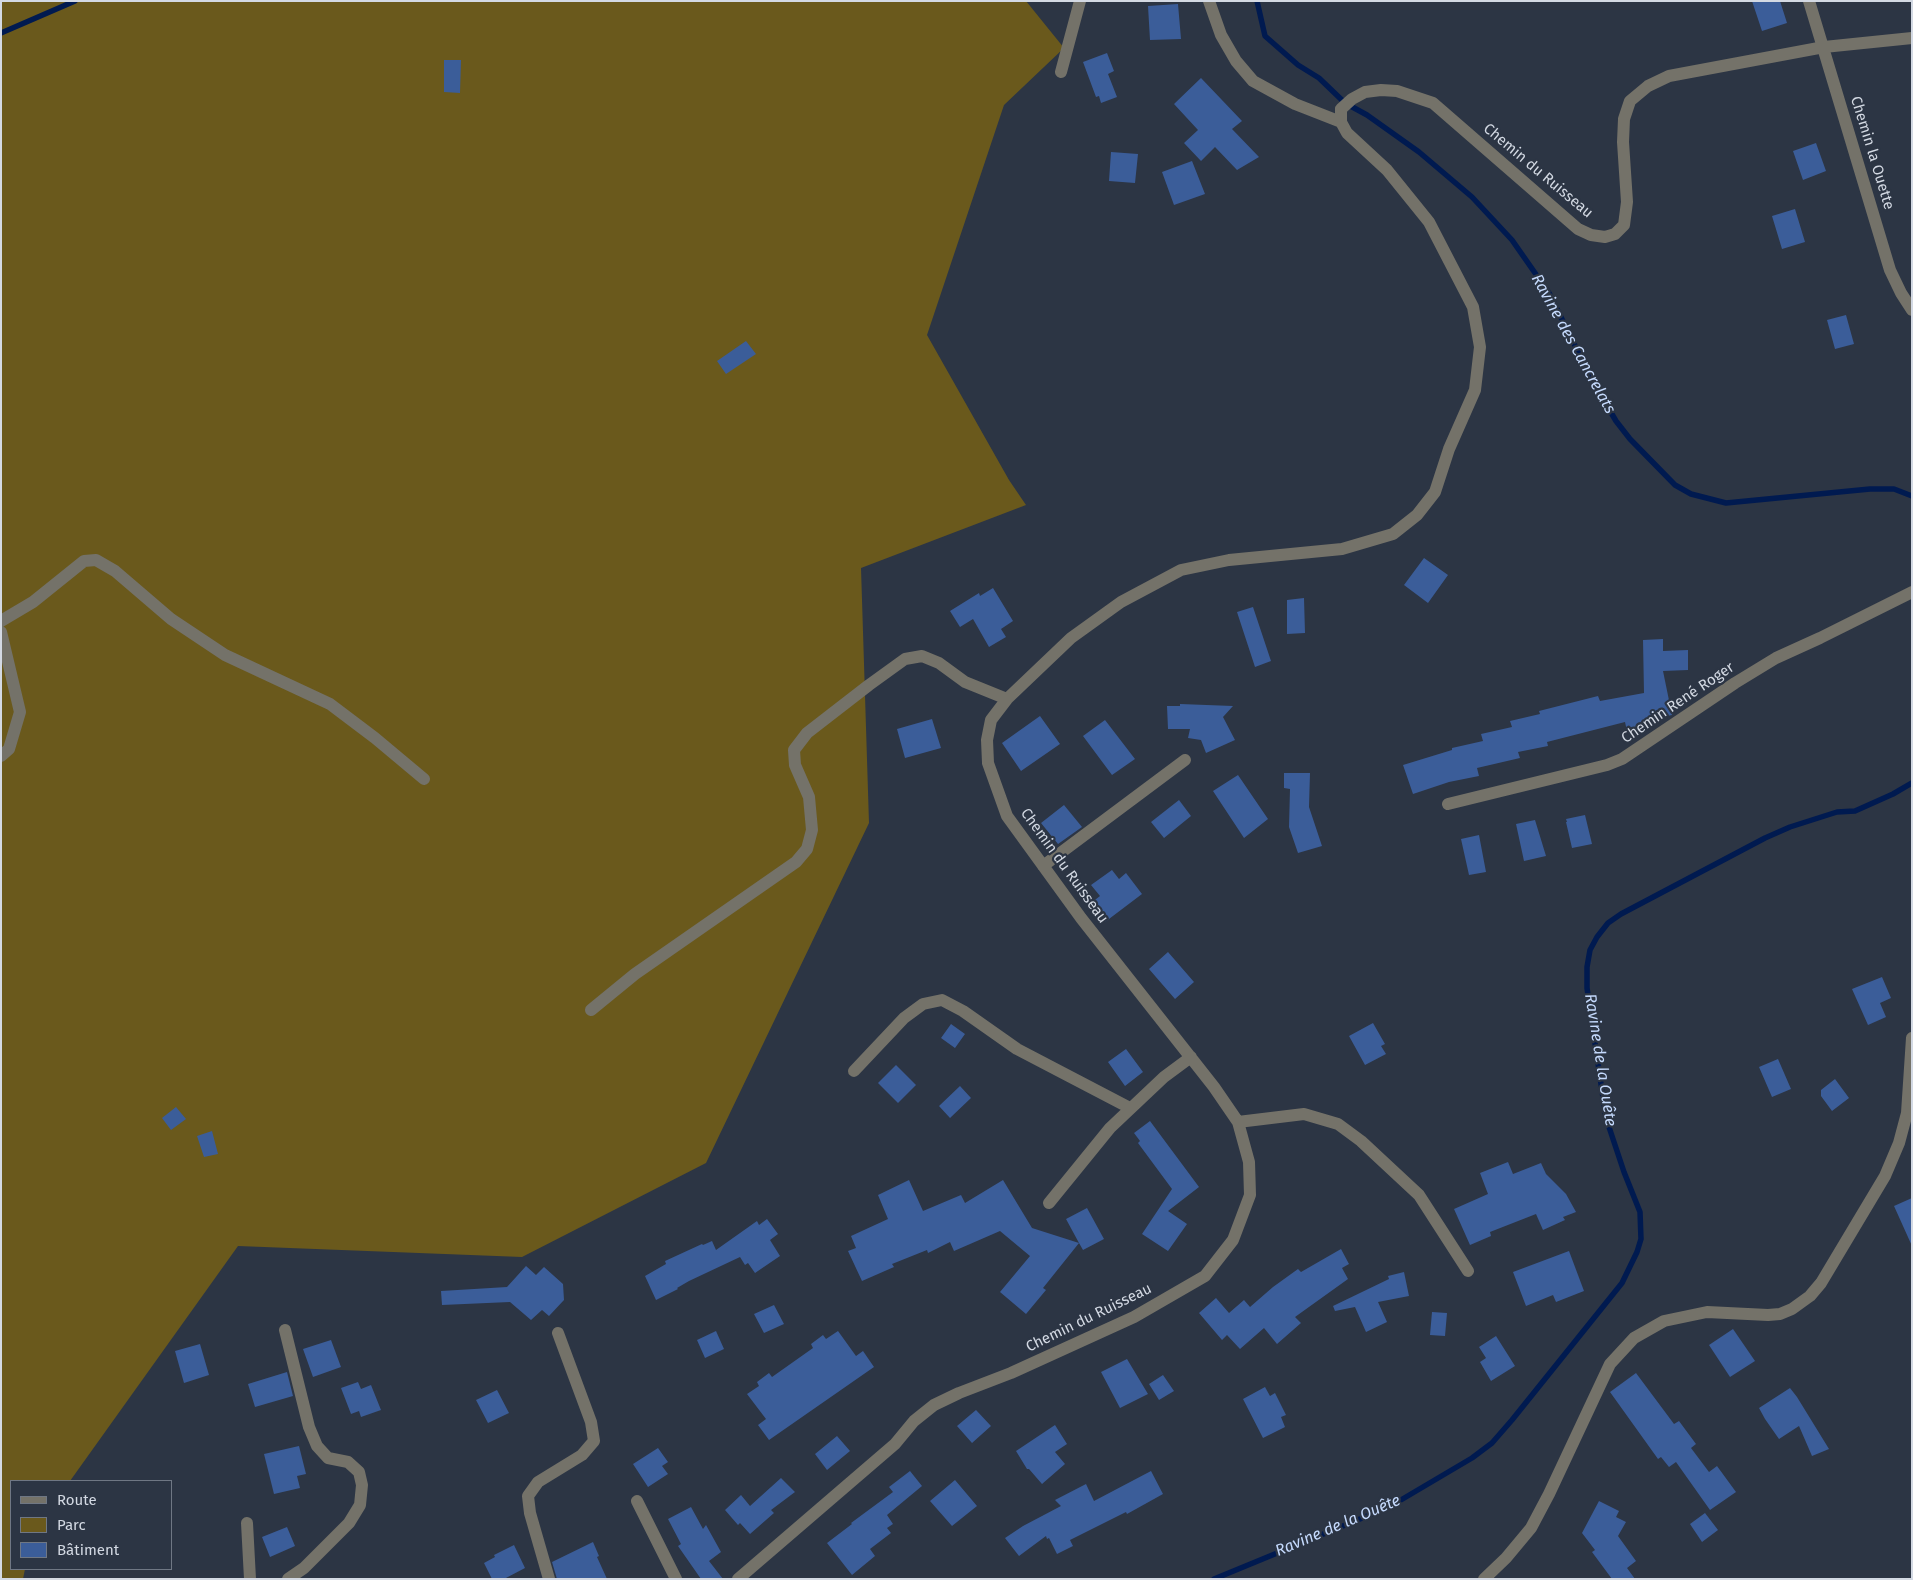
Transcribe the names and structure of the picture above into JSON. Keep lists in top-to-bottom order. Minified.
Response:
{"streets":{"street":["Chemin la Ouette","Chemin du Ruisseau","Chemin René Roger"]},"crossings":[["Chemin la Ouette","Chemin du Ruisseau"]],"water":["Ravine des Cancrelats","Ravine de la Ouête"],"legend":["Route","Parc","Bâtiment"]}
